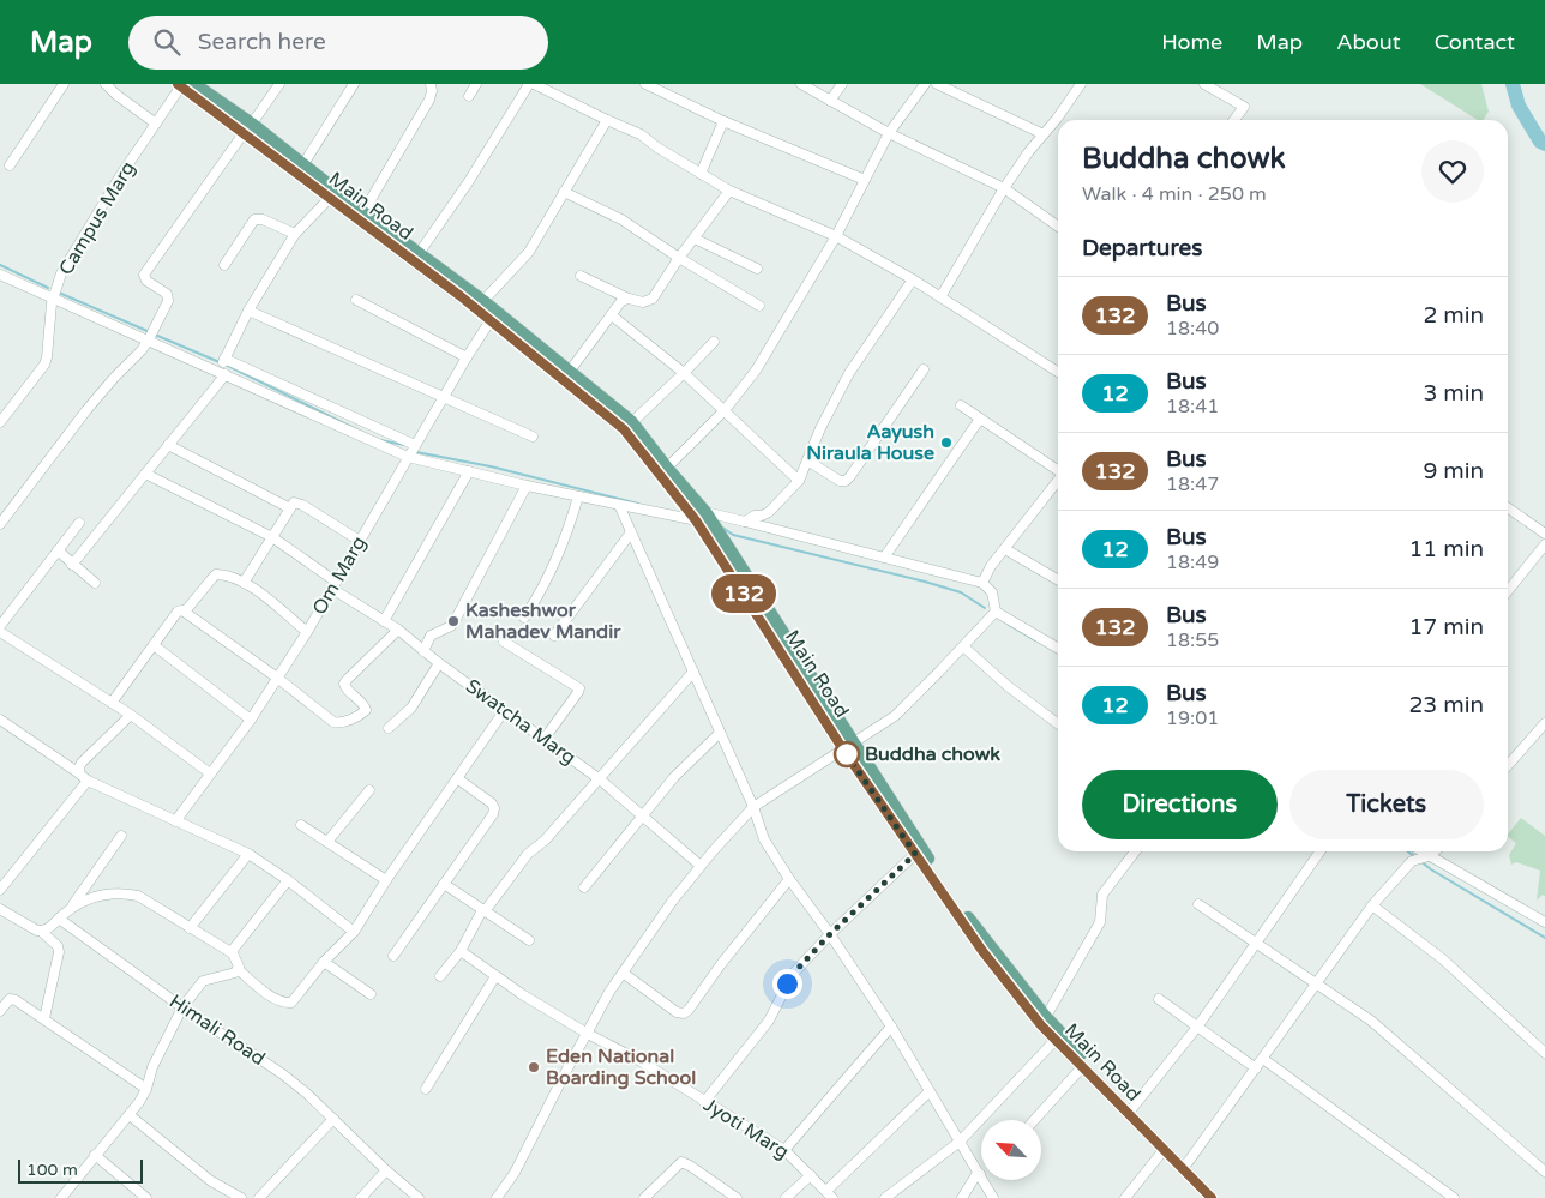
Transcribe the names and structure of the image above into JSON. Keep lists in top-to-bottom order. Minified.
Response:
{"streets":{"main road":["Main Road"],"street":["Campus Marg","Om Marg","Swatcha Marg","Himali Road","Jyoti Marg"]},"crossings":[["Main Road","Campus Marg"],["Main Road","Om Marg"],["Om Marg","Swatcha Marg"]],"places":["Aayush Niraula House","Kasheshwor Mahadev Mandir","Buddha chowk","Eden National Boarding School"],"lines":["bus line 132"],"scale_bar":"100 m","north":"top left","page":{"header":"Map","search":"Search here","nav":["Home","Map","About","Contact"],"on_map":"132","heading":[["Buddha chowk","Walk · 4 min · 250 m"],"Departures"],"list":[{"mark":"132","name":"Bus","note":"18:40","value":"2 min"},{"mark":"12","name":"Bus","note":"18:41","value":"3 min"},{"mark":"132","name":"Bus","note":"18:47","value":"9 min"},{"mark":"12","name":"Bus","note":"18:49","value":"11 min"},{"mark":"132","name":"Bus","note":"18:55","value":"17 min"},{"mark":"12","name":"Bus","note":"19:01","value":"23 min"}],"buttons":["Directions","Tickets"],"scale":"100 m"}}
